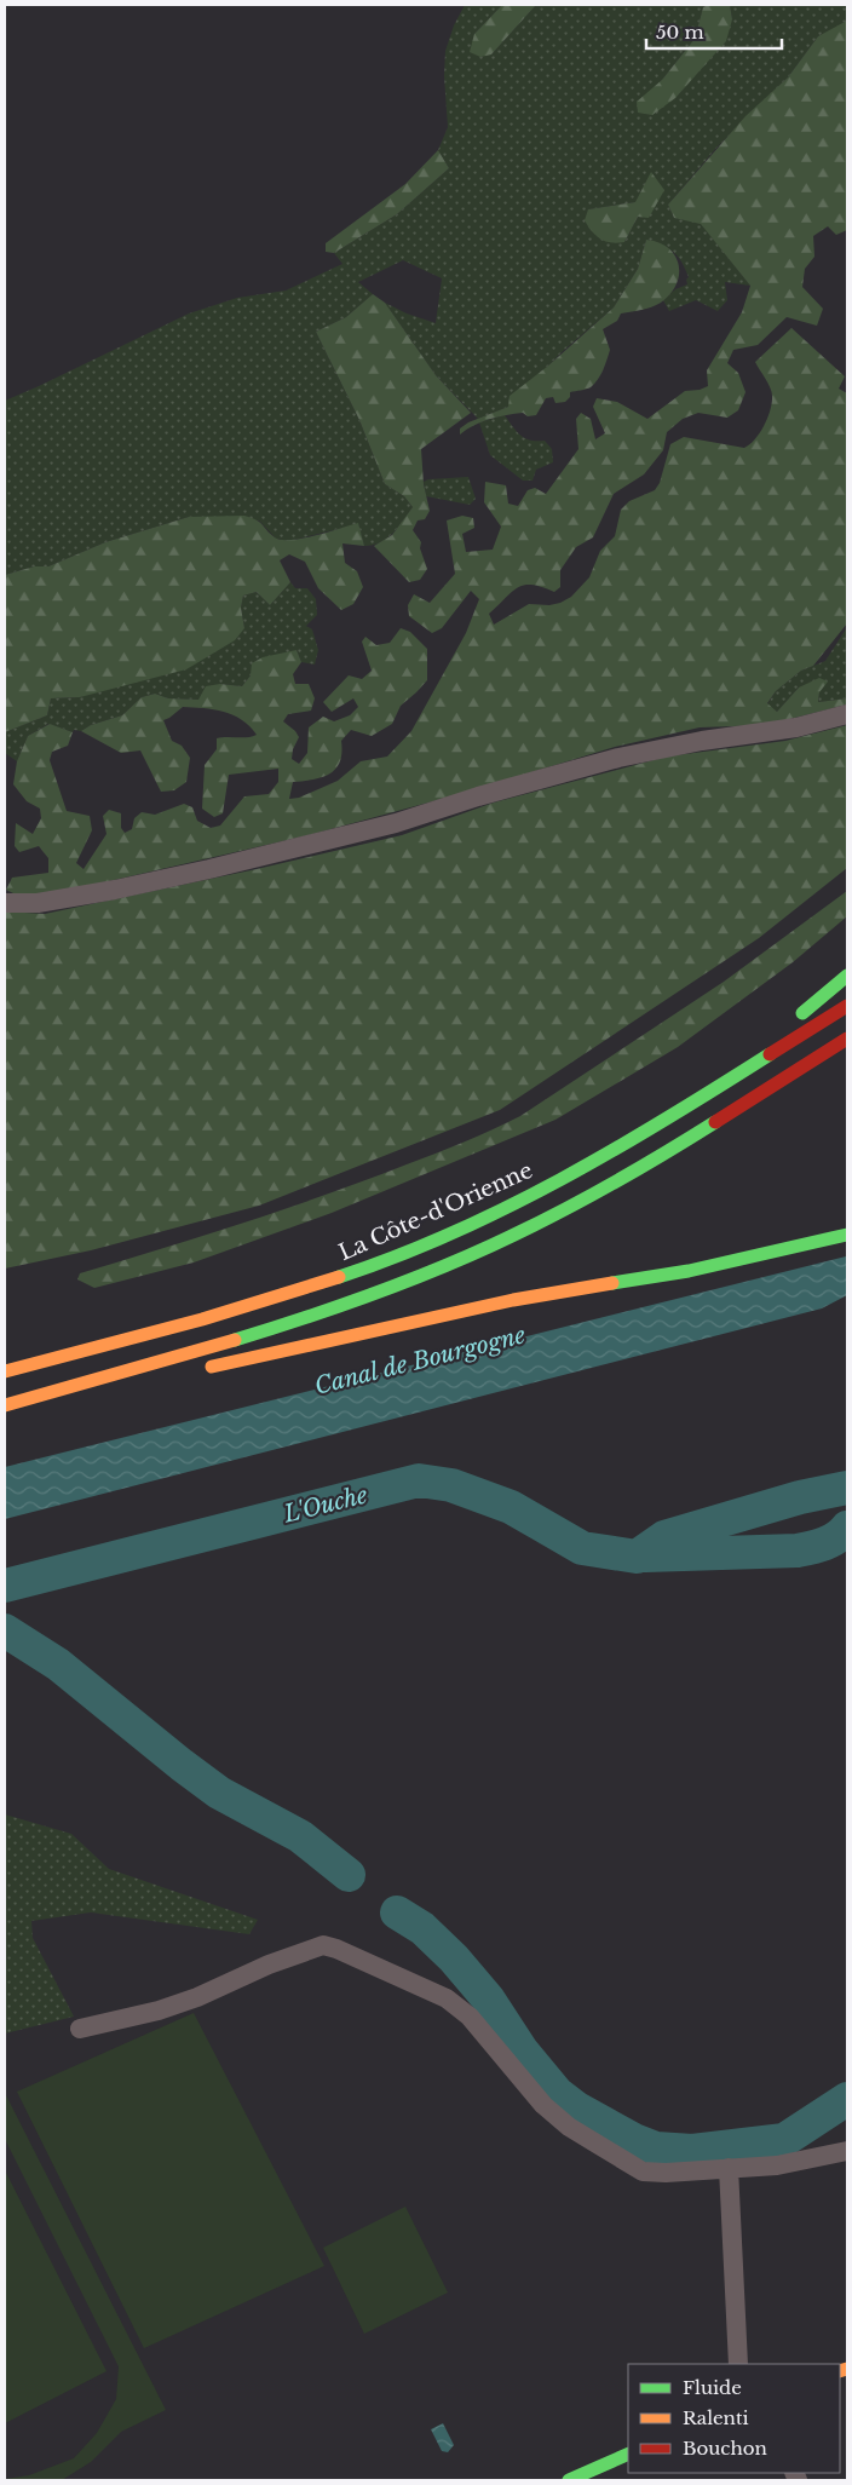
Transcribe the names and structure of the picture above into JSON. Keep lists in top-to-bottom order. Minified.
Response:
{"streets":{"main road":["La Côte-d'Orienne"]},"water":["Canal de Bourgogne","L'Ouche"],"legend":["Fluide","Ralenti","Bouchon"],"scale_bar":"50 m"}
